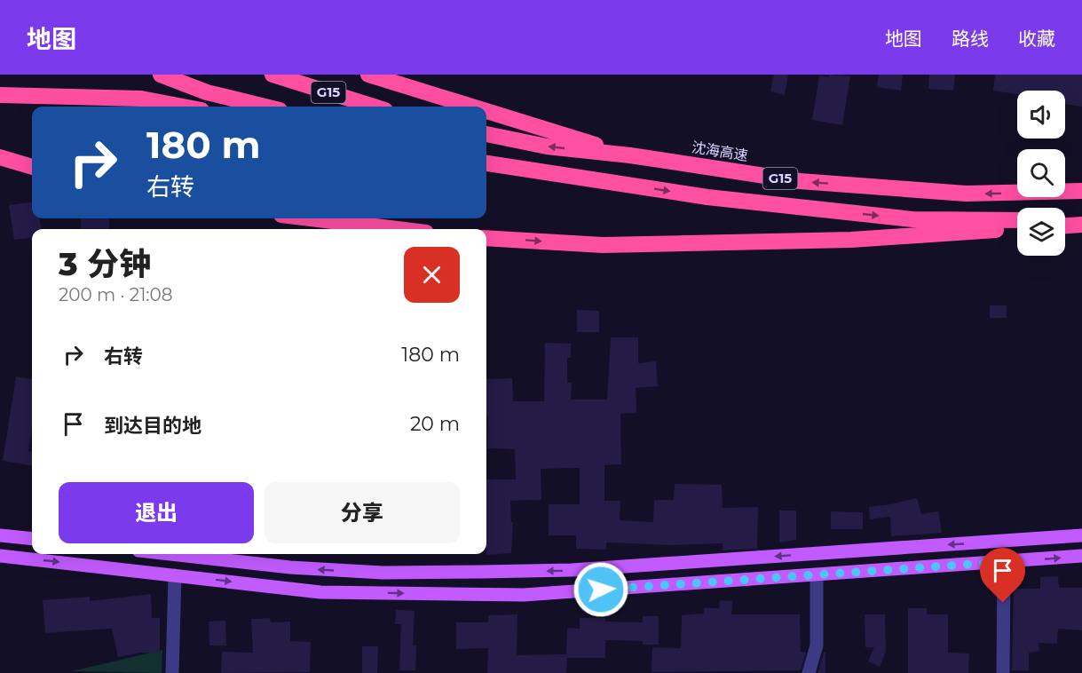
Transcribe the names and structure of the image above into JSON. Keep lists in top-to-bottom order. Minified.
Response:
{"streets":{"highway":["G15","沈海高速"]},"page":{"header":"地图","nav":["地图","路线","收藏"],"turn":["180 m","右转"],"heading":["3 分钟","200 m · 21:08"],"list":[{"name":"右转","value":"180 m"},{"name":"到达目的地","value":"20 m"}],"buttons":["退出","分享"]}}
